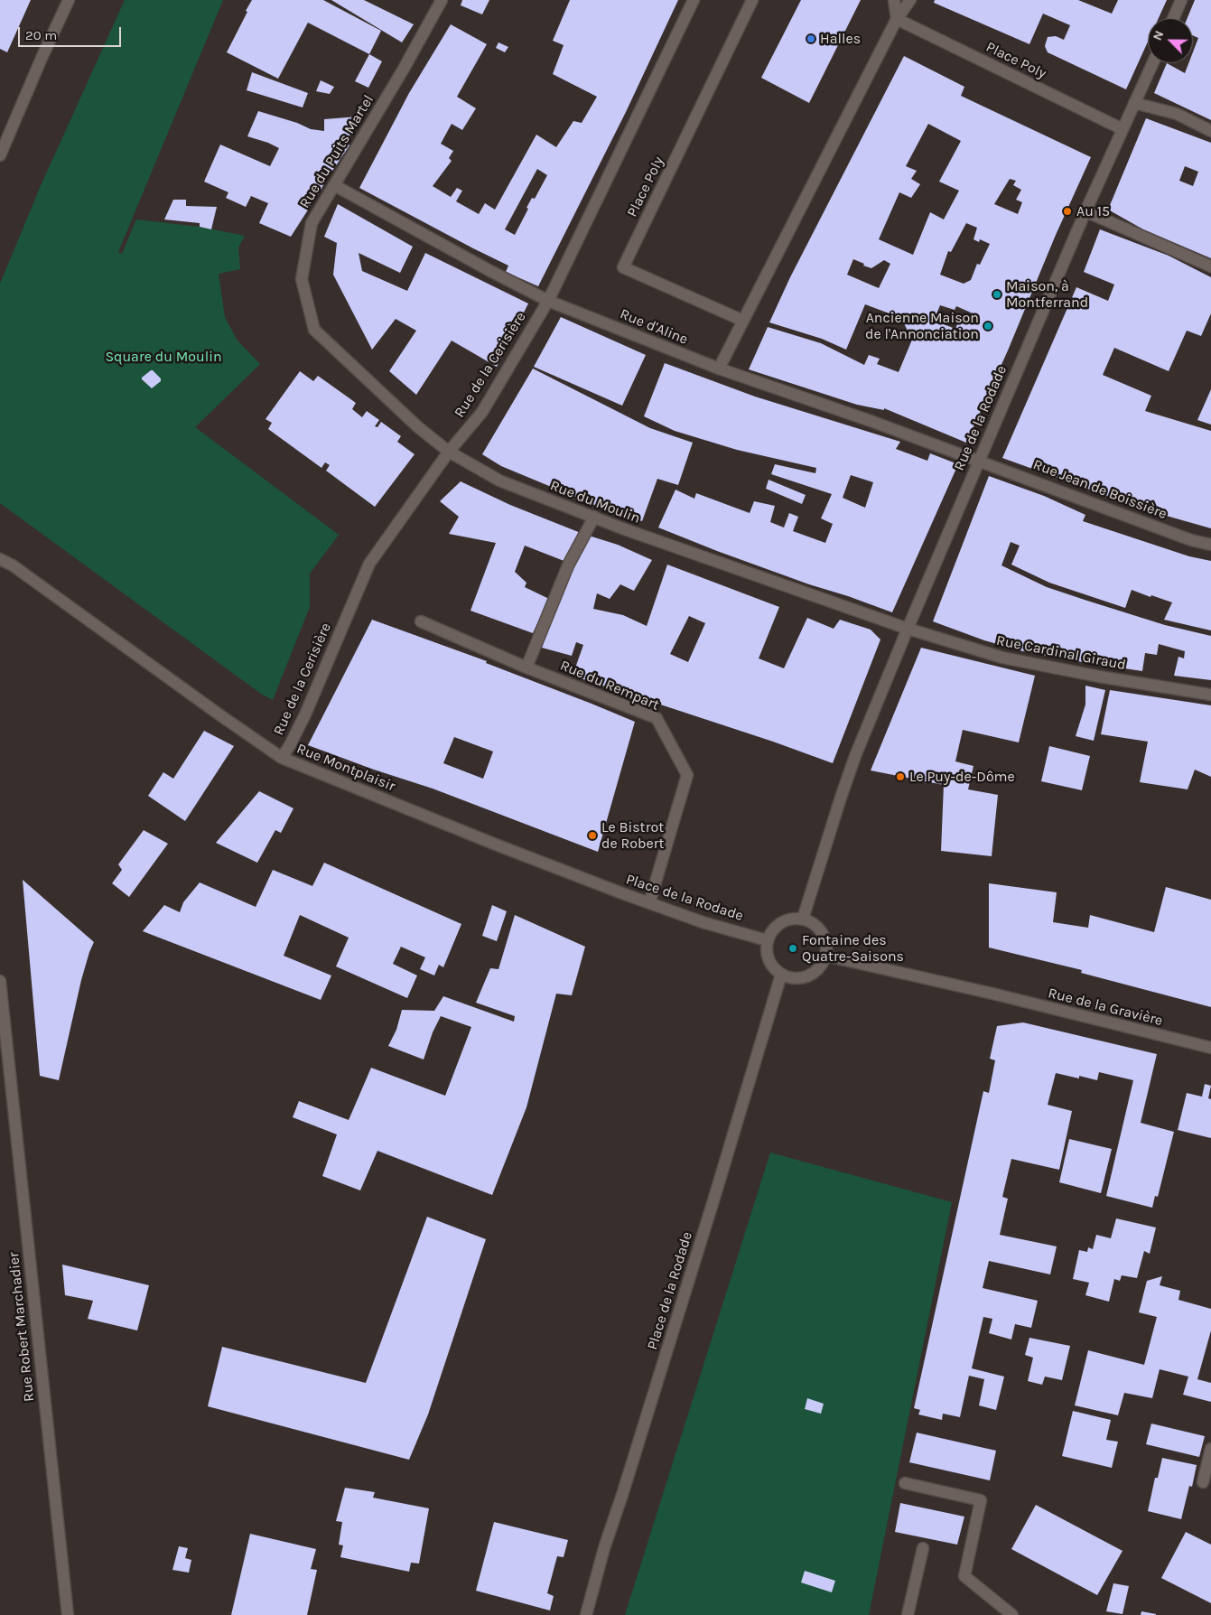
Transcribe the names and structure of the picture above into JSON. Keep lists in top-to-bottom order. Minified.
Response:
{"streets":{"street":["Place Poly","Rue du Puits Martel","Rue d'Aline","Rue de la Cerisière","Rue de la Rodade","Rue Jean de Boissière","Rue du Moulin","Rue Cardinal Giraud","Rue du Rempart","Rue Montplaisir","Place de la Rodade","Rue de la Gravière","Rue Robert Marchadier"]},"crossings":[["Place Poly","Rue de la Rodade"],["Rue du Puits Martel","Rue d'Aline"],["Rue du Puits Martel","Rue du Moulin"],["Rue d'Aline","Rue de la Cerisière"],["Rue d'Aline","Rue de la Rodade"],["Rue d'Aline","Rue Jean de Boissière"],["Rue de la Cerisière","Rue du Moulin"],["Rue de la Cerisière","Rue Montplaisir"],["Rue de la Rodade","Rue Jean de Boissière"],["Rue de la Rodade","Rue du Moulin"],["Rue de la Rodade","Rue Cardinal Giraud"],["Rue de la Rodade","Place de la Rodade"],["Rue de la Rodade","Rue de la Gravière"],["Rue du Moulin","Rue Cardinal Giraud"],["Rue du Rempart","Place de la Rodade"],["Rue Montplaisir","Place de la Rodade"],["Place de la Rodade","Rue de la Gravière"]],"parks":["Square du Moulin"],"places":["Halles","Au 15","Maison, à Montferrand","Ancienne Maison de l'Annonciation","Le Puy-de-Dôme","Le Bistrot de Robert","Fontaine des Quatre-Saisons"],"scale_bar":"20 m","north":"top left"}
